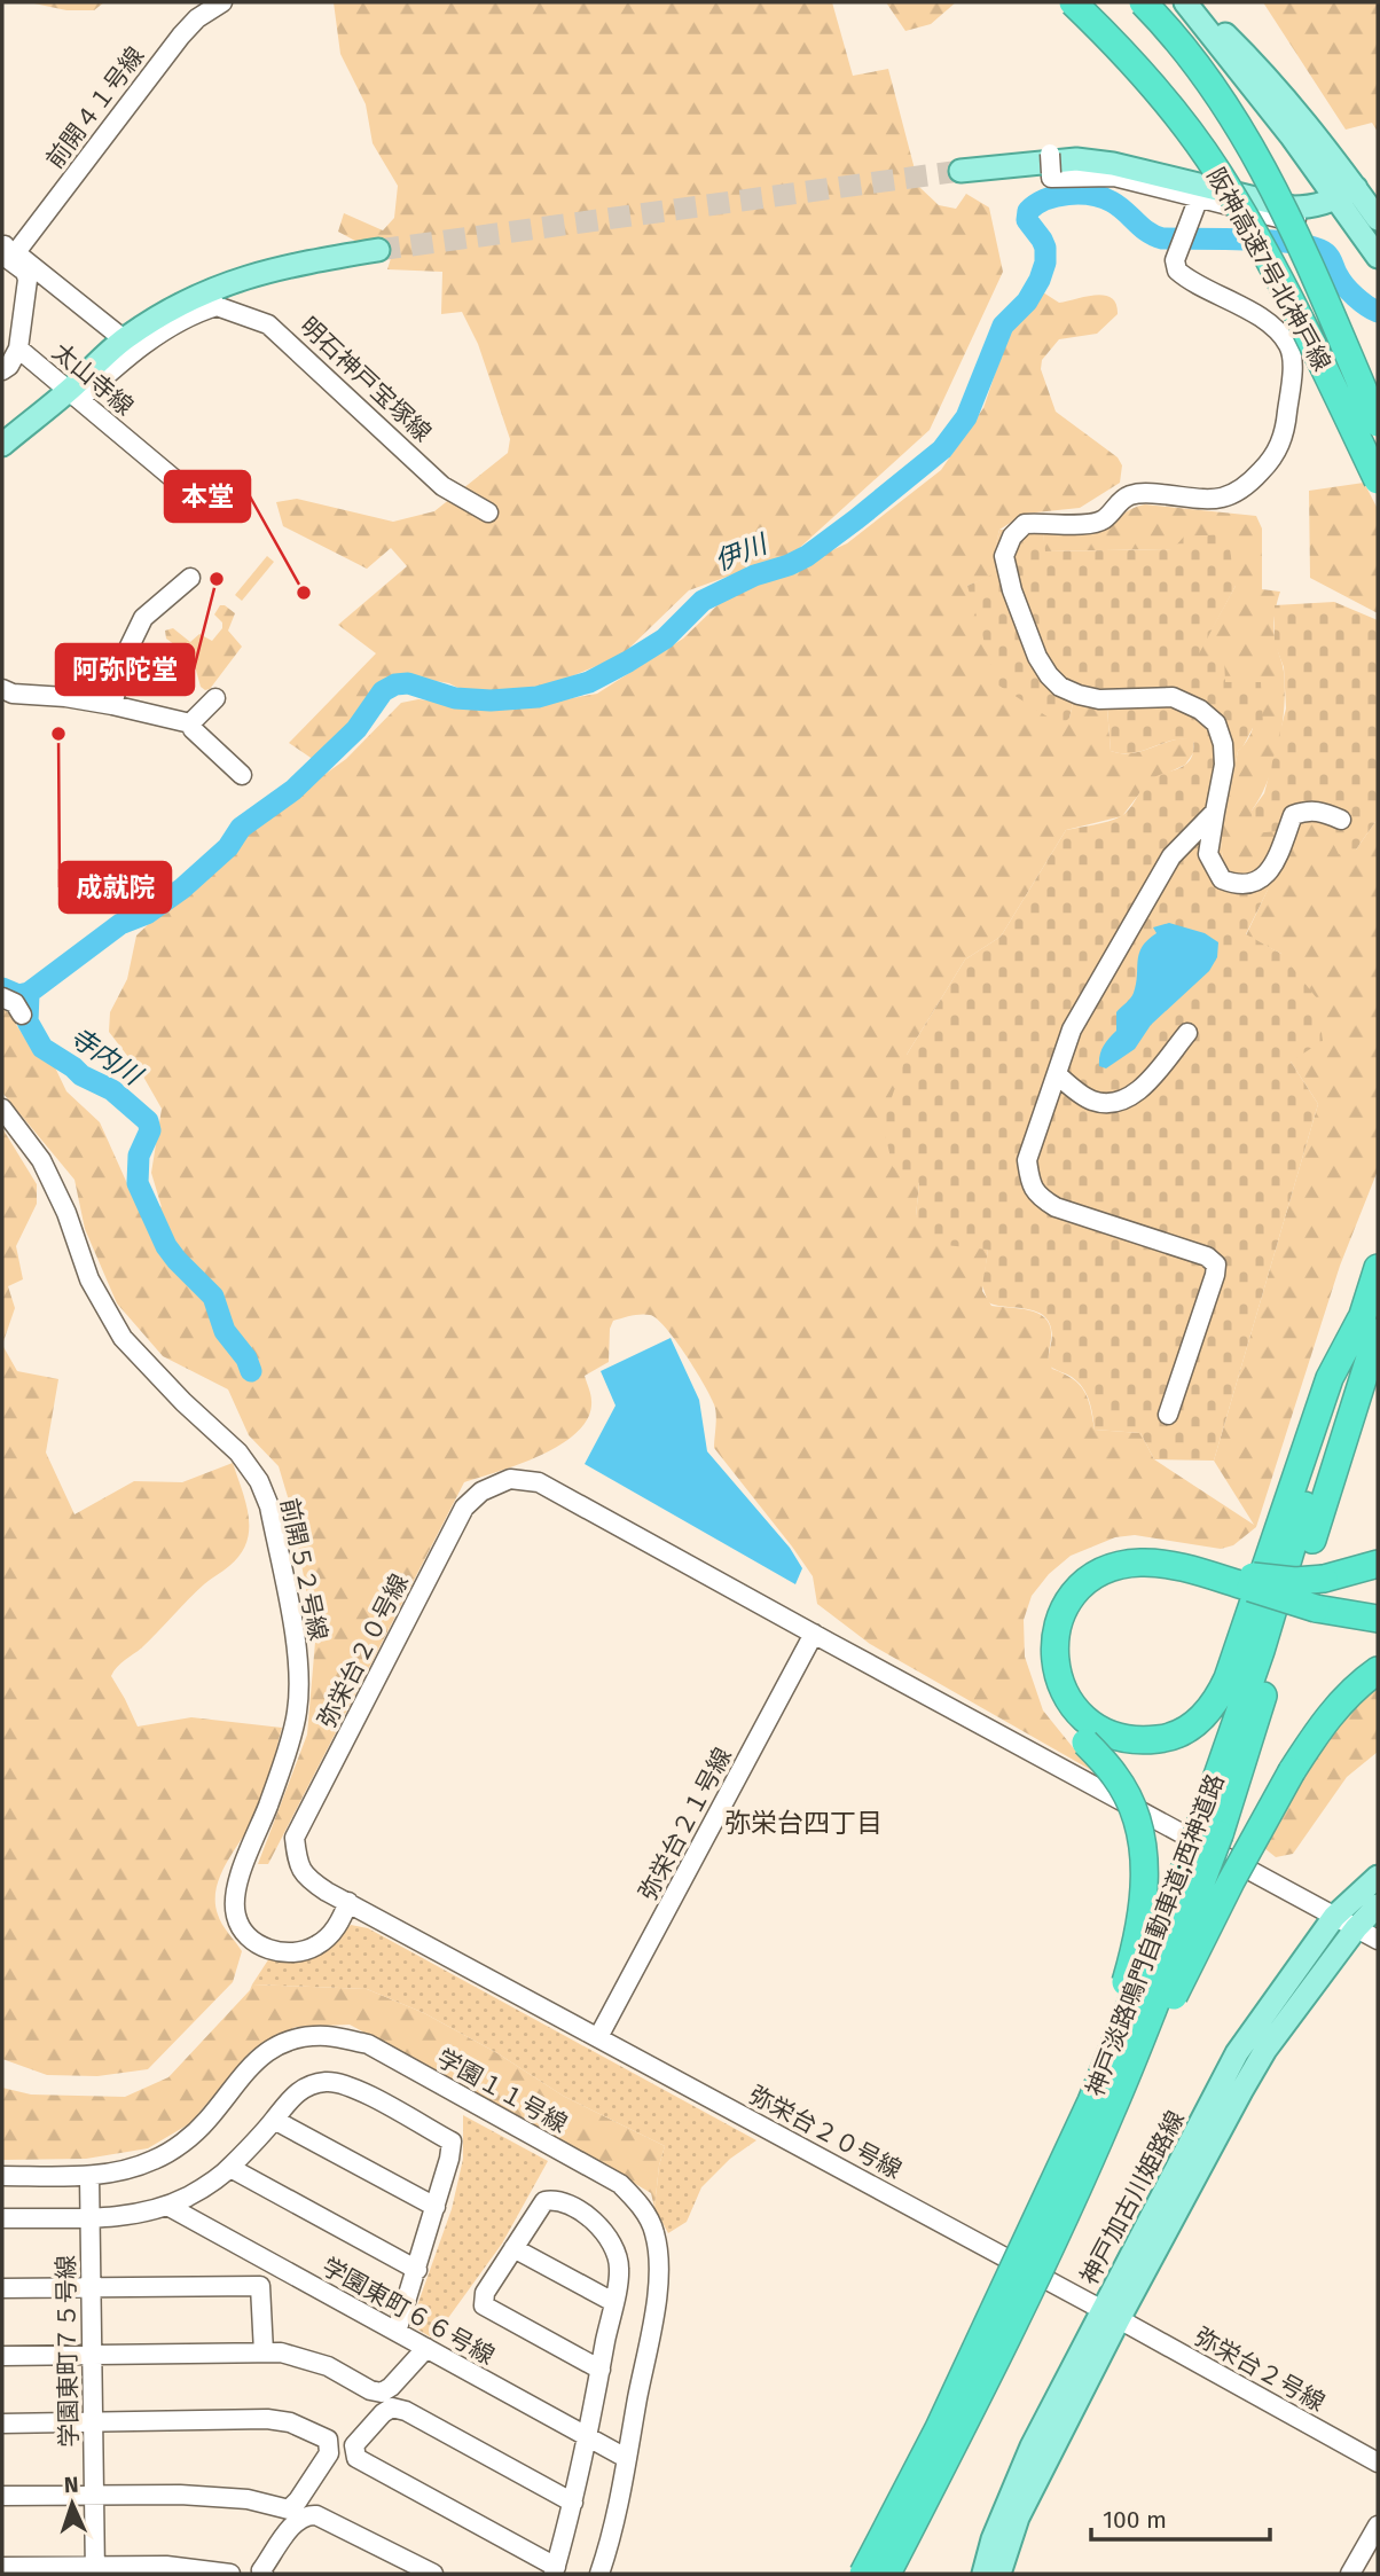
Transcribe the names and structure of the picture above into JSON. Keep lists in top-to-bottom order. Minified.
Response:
{"streets":{"highway":["阪神高速7号北神戸線","神戸淡路鳴門自動車道;西神道路"],"main road":["神戸加古川姫路線"],"street":["前開４１号線","太山寺線","明石神戸宝塚線","前開５２号線","弥栄台２０号線","弥栄台２１号線","学園１１号線","学園東町６６号線","学園東町７５号線","弥栄台２号線"]},"crossings":[["前開４１号線","太山寺線"],["前開５２号線","弥栄台２０号線"],["弥栄台２０号線","弥栄台２１号線"],["弥栄台２０号線","神戸加古川姫路線"],["弥栄台２０号線","弥栄台２号線"],["学園１１号線","学園東町６６号線"],["学園１１号線","学園東町７５号線"],["神戸加古川姫路線","弥栄台２号線"]],"districts":["弥栄台四丁目"],"water":["伊川","寺内川"],"places":["阿弥陀堂","本堂","成就院"],"scale_bar":"100 m","north":"top"}
